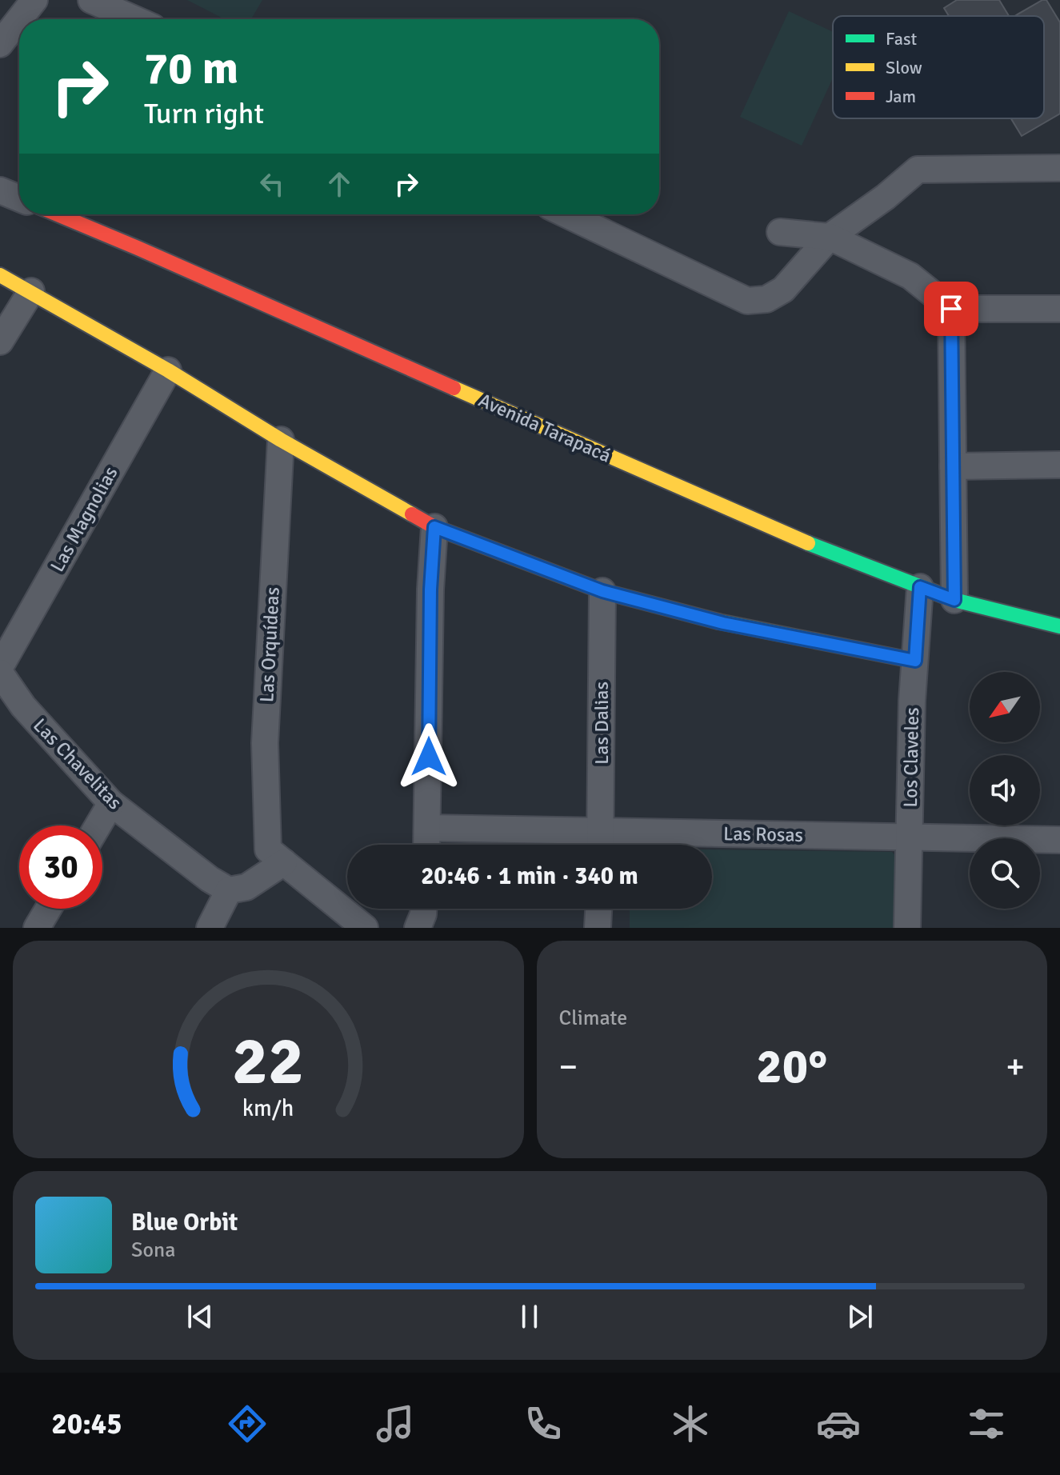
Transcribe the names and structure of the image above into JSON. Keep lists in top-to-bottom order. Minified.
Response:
{"streets":{"street":["Avenida Tarapacá","Las Magnolias","Las Orquídeas","Las Dalias","Los Claveles","Las Chavelitas","Las Rosas"]},"crossings":[["Avenida Tarapacá","Los Claveles"],["Las Dalias","Las Rosas"],["Los Claveles","Las Rosas"]],"legend":["Fast","Slow","Jam"],"north":"bottom left","page":{"turn":["70 m","Turn right"],"limit":"30","trip":"20:46 · 1 min · 340 m","tile":"Climate","heat":["−","20°","+"],"song":["Blue Orbit","Sona"],"tabs":"20:45","gauge":["22","km/h"]}}
